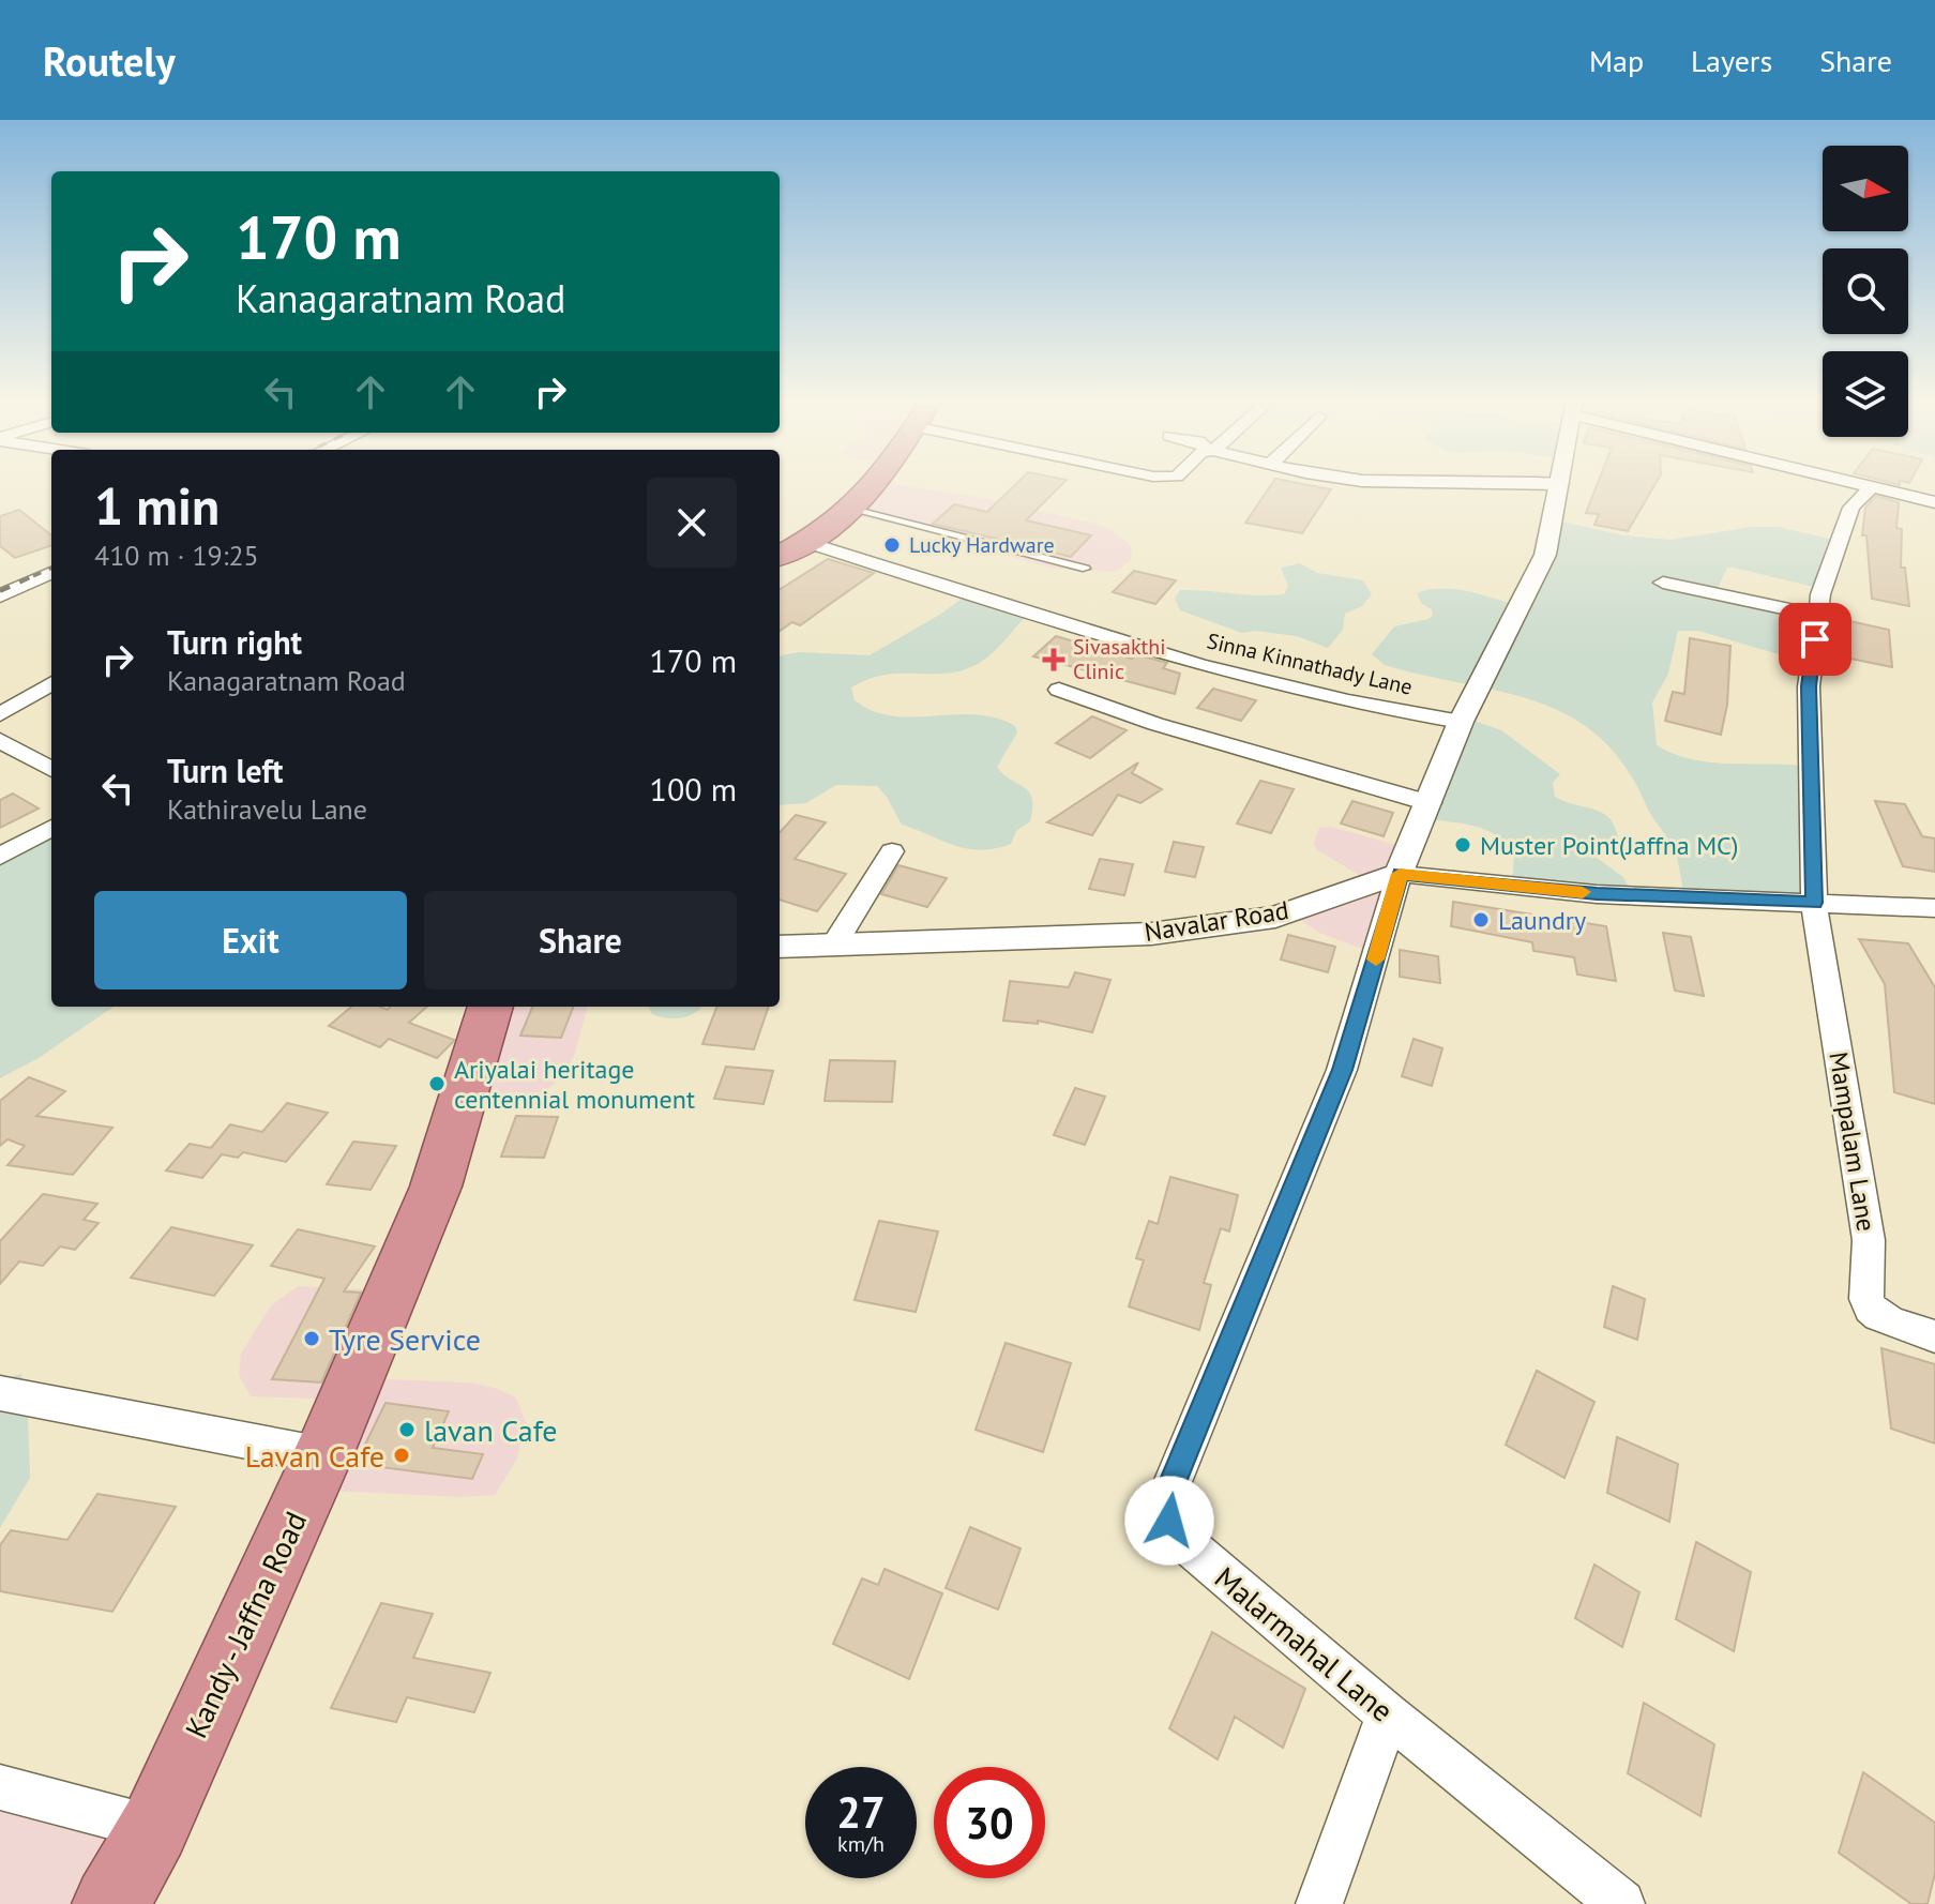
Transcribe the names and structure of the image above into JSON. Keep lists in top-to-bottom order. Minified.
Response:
{"streets":{"highway":["Kandy - Jaffna Road"],"street":["Sinna Kinnathady Lane","Navalar Road","Mampalam Lane","Malarmahal Lane"]},"crossings":[["Navalar Road","Malarmahal Lane"]],"places":{"other":["Lucky Hardware","Muster Point(Jaffna MC)","Laundry","Ariyalai heritage centennial monument","Tyre Service","lavan Cafe","Lavan Cafe"],"health":["Sivasakthi Clinic"]},"north":"right","page":{"header":"Routely","nav":["Map","Layers","Share"],"turn":["170 m","Kanagaratnam Road"],"heading":["1 min","410 m · 19:25"],"list":[{"name":"Turn right","note":"Kanagaratnam Road","value":"170 m"},{"name":"Turn left","note":"Kathiravelu Lane","value":"100 m"}],"buttons":["Exit","Share"],"speed":"27 km/h","limit":"30"}}
